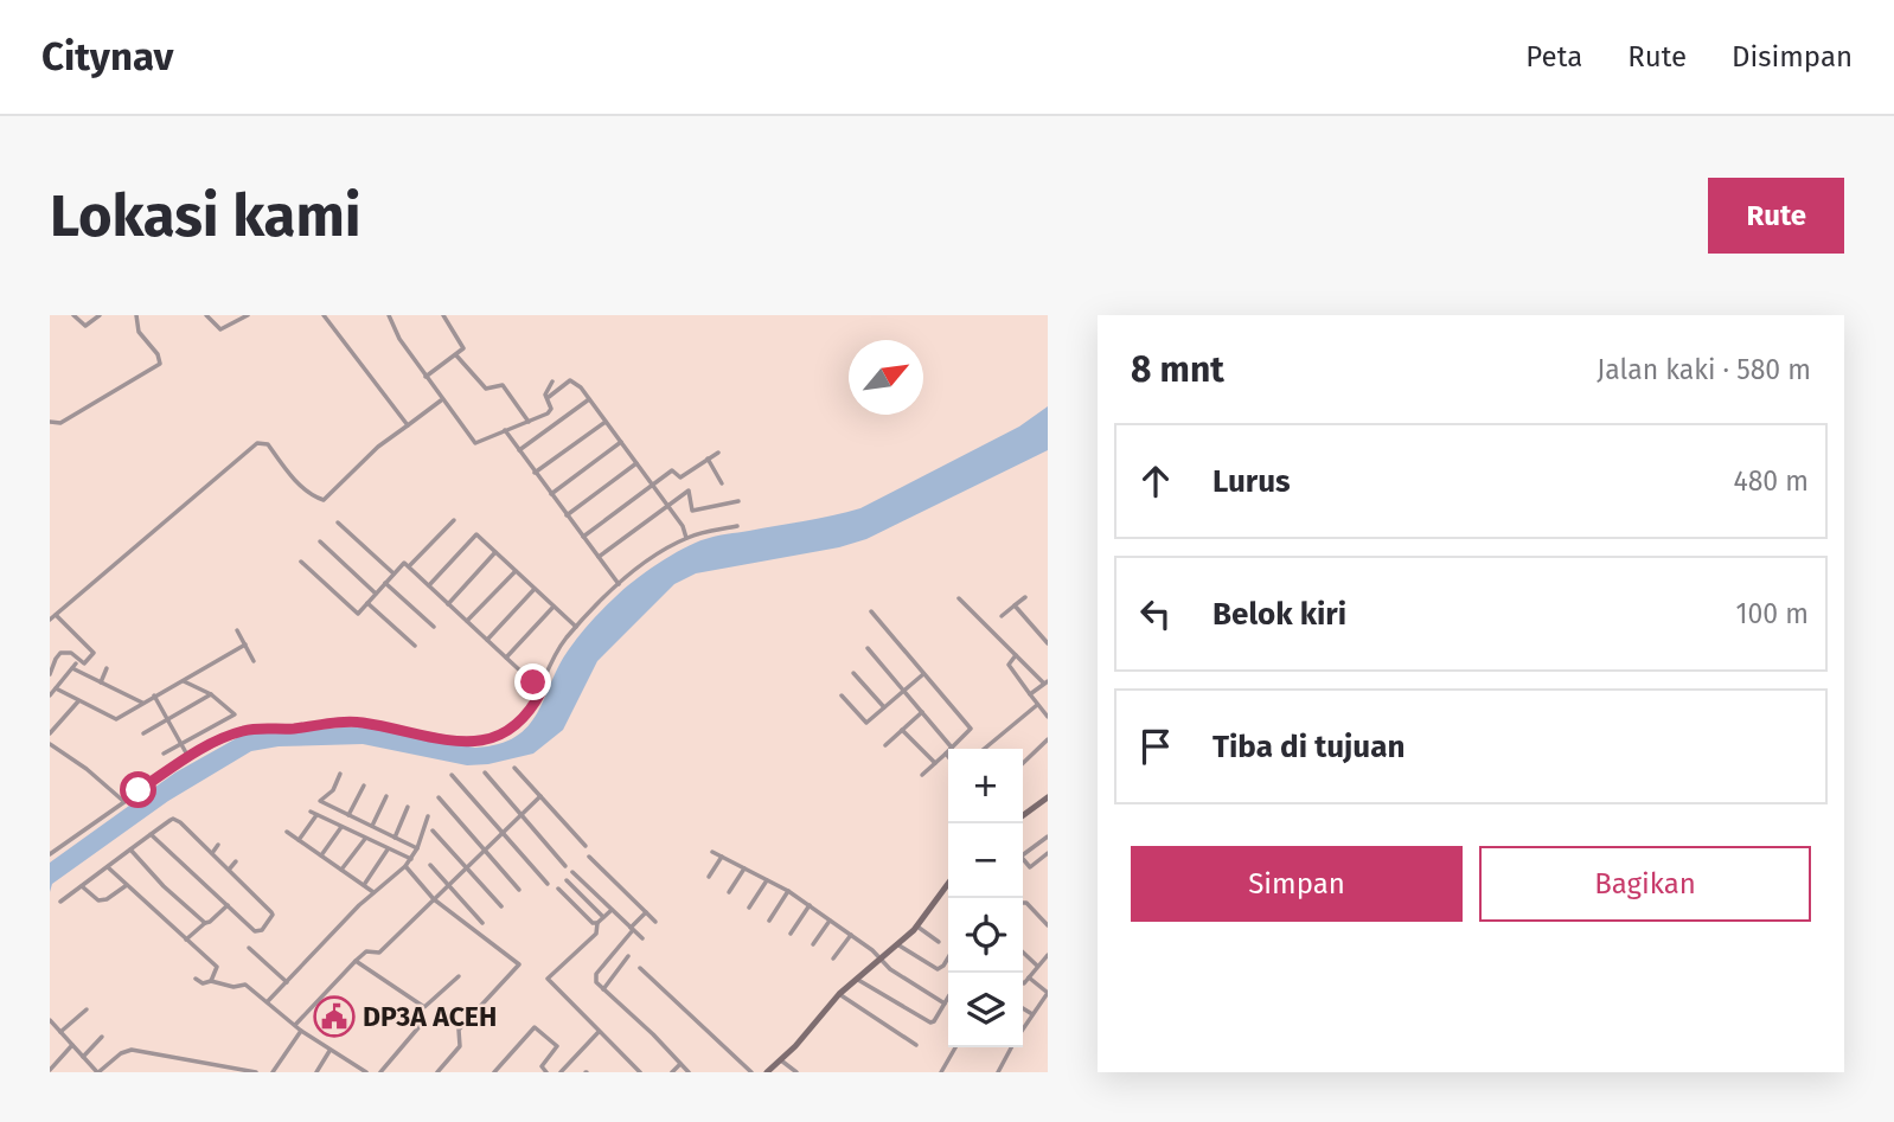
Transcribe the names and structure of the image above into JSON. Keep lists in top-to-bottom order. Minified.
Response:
{"places":{"public building":["DP3A ACEH"]},"north":"top right","page":{"header":"Citynav","nav":["Peta","Rute","Disimpan"],"buttons":["Rute",["Simpan","Bagikan"]],"title":"Lokasi kami","heading":["8 mnt","Jalan kaki · 580 m"],"list":[["Lurus","480 m"],["Belok kiri","100 m"],"Tiba di tujuan"],"map_buttons":["+","−"]}}
